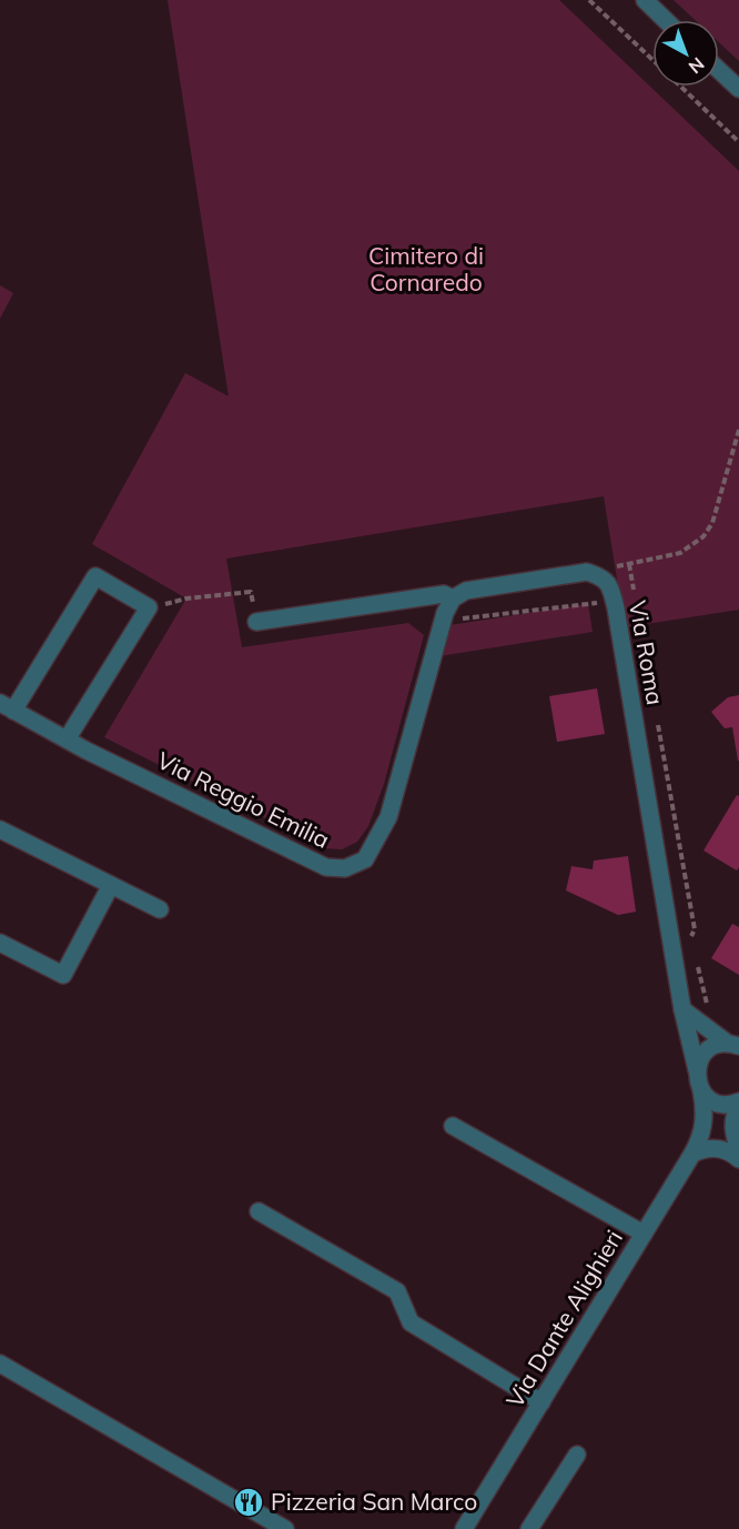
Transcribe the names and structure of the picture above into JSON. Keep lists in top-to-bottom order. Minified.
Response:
{"streets":{"street":["Via Roma","Via Reggio Emilia","Via Dante Alighieri"]},"crossings":[["Via Roma","Via Dante Alighieri"]],"parks":["Cimitero di Cornaredo"],"places":{"restaurant":["Pizzeria San Marco"]},"north":"bottom right"}
